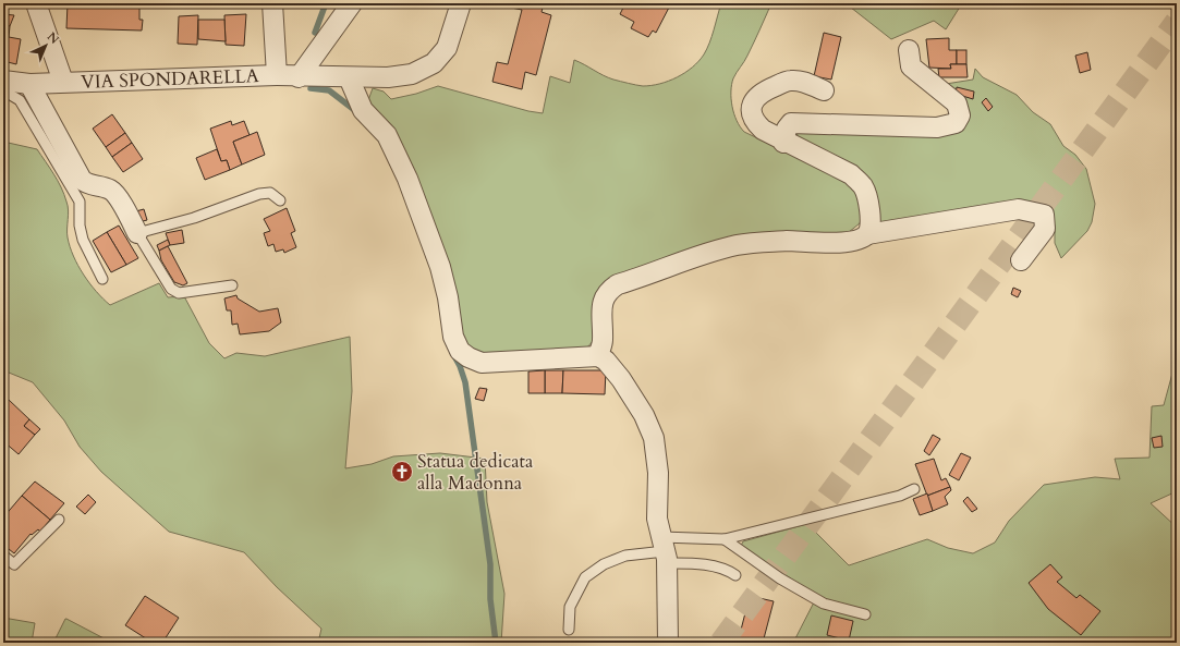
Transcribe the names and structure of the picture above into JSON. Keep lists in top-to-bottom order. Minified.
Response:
{"streets":{"street":["VIA SPONDARELLA"]},"places":{"church":["Statua dedicata alla Madonna"]},"north":"top right"}
